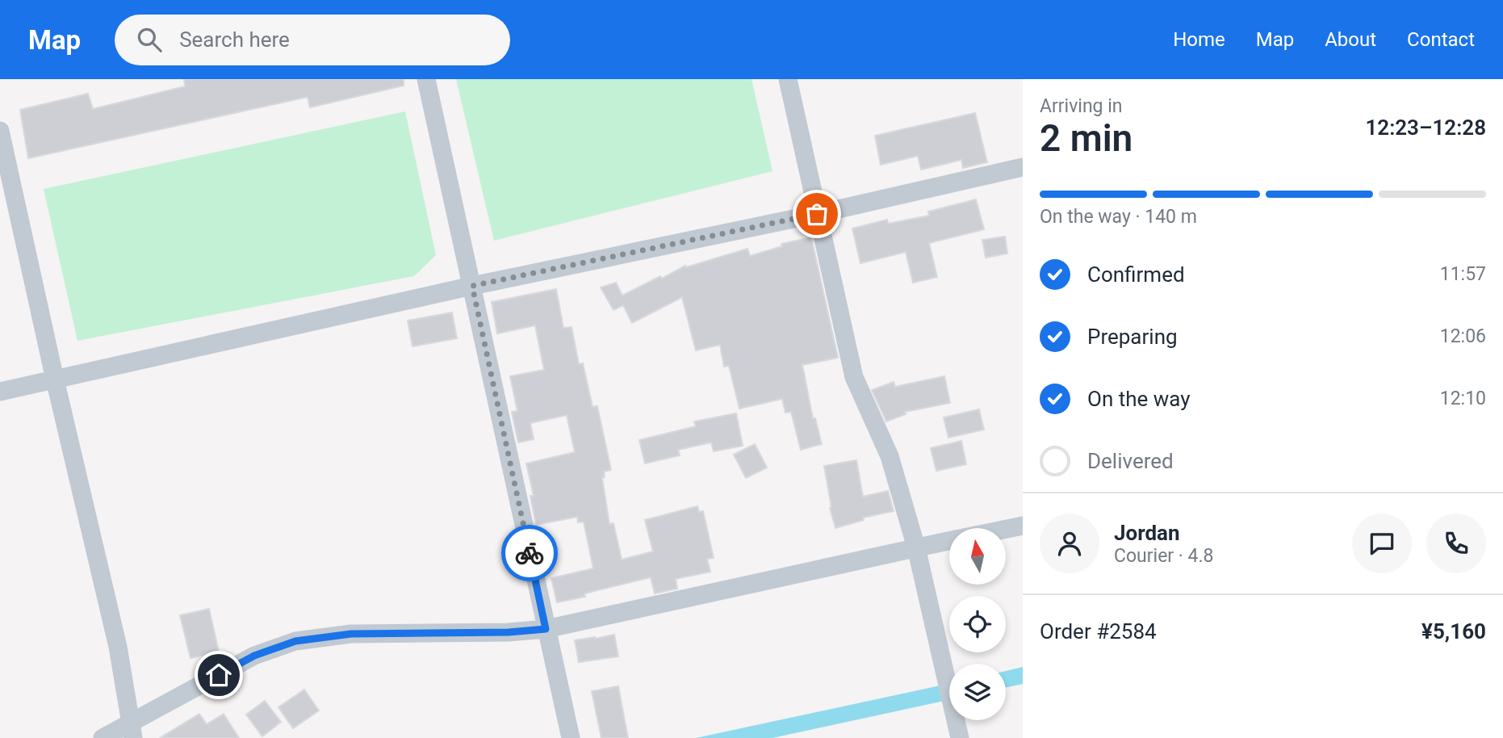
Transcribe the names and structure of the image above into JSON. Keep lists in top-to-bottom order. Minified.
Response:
{"north":"top","page":{"header":"Map","search":"Search here","nav":["Home","Map","About","Contact"],"heading":["2 min","Arriving in","12:23–12:28"],"panel":["Jordan","Courier · 4.8","Order #2584","¥5,160"],"bar":"On the way · 140 m","list":[["Confirmed","11:57"],["Preparing","12:06"],["On the way","12:10"],"Delivered"]}}
